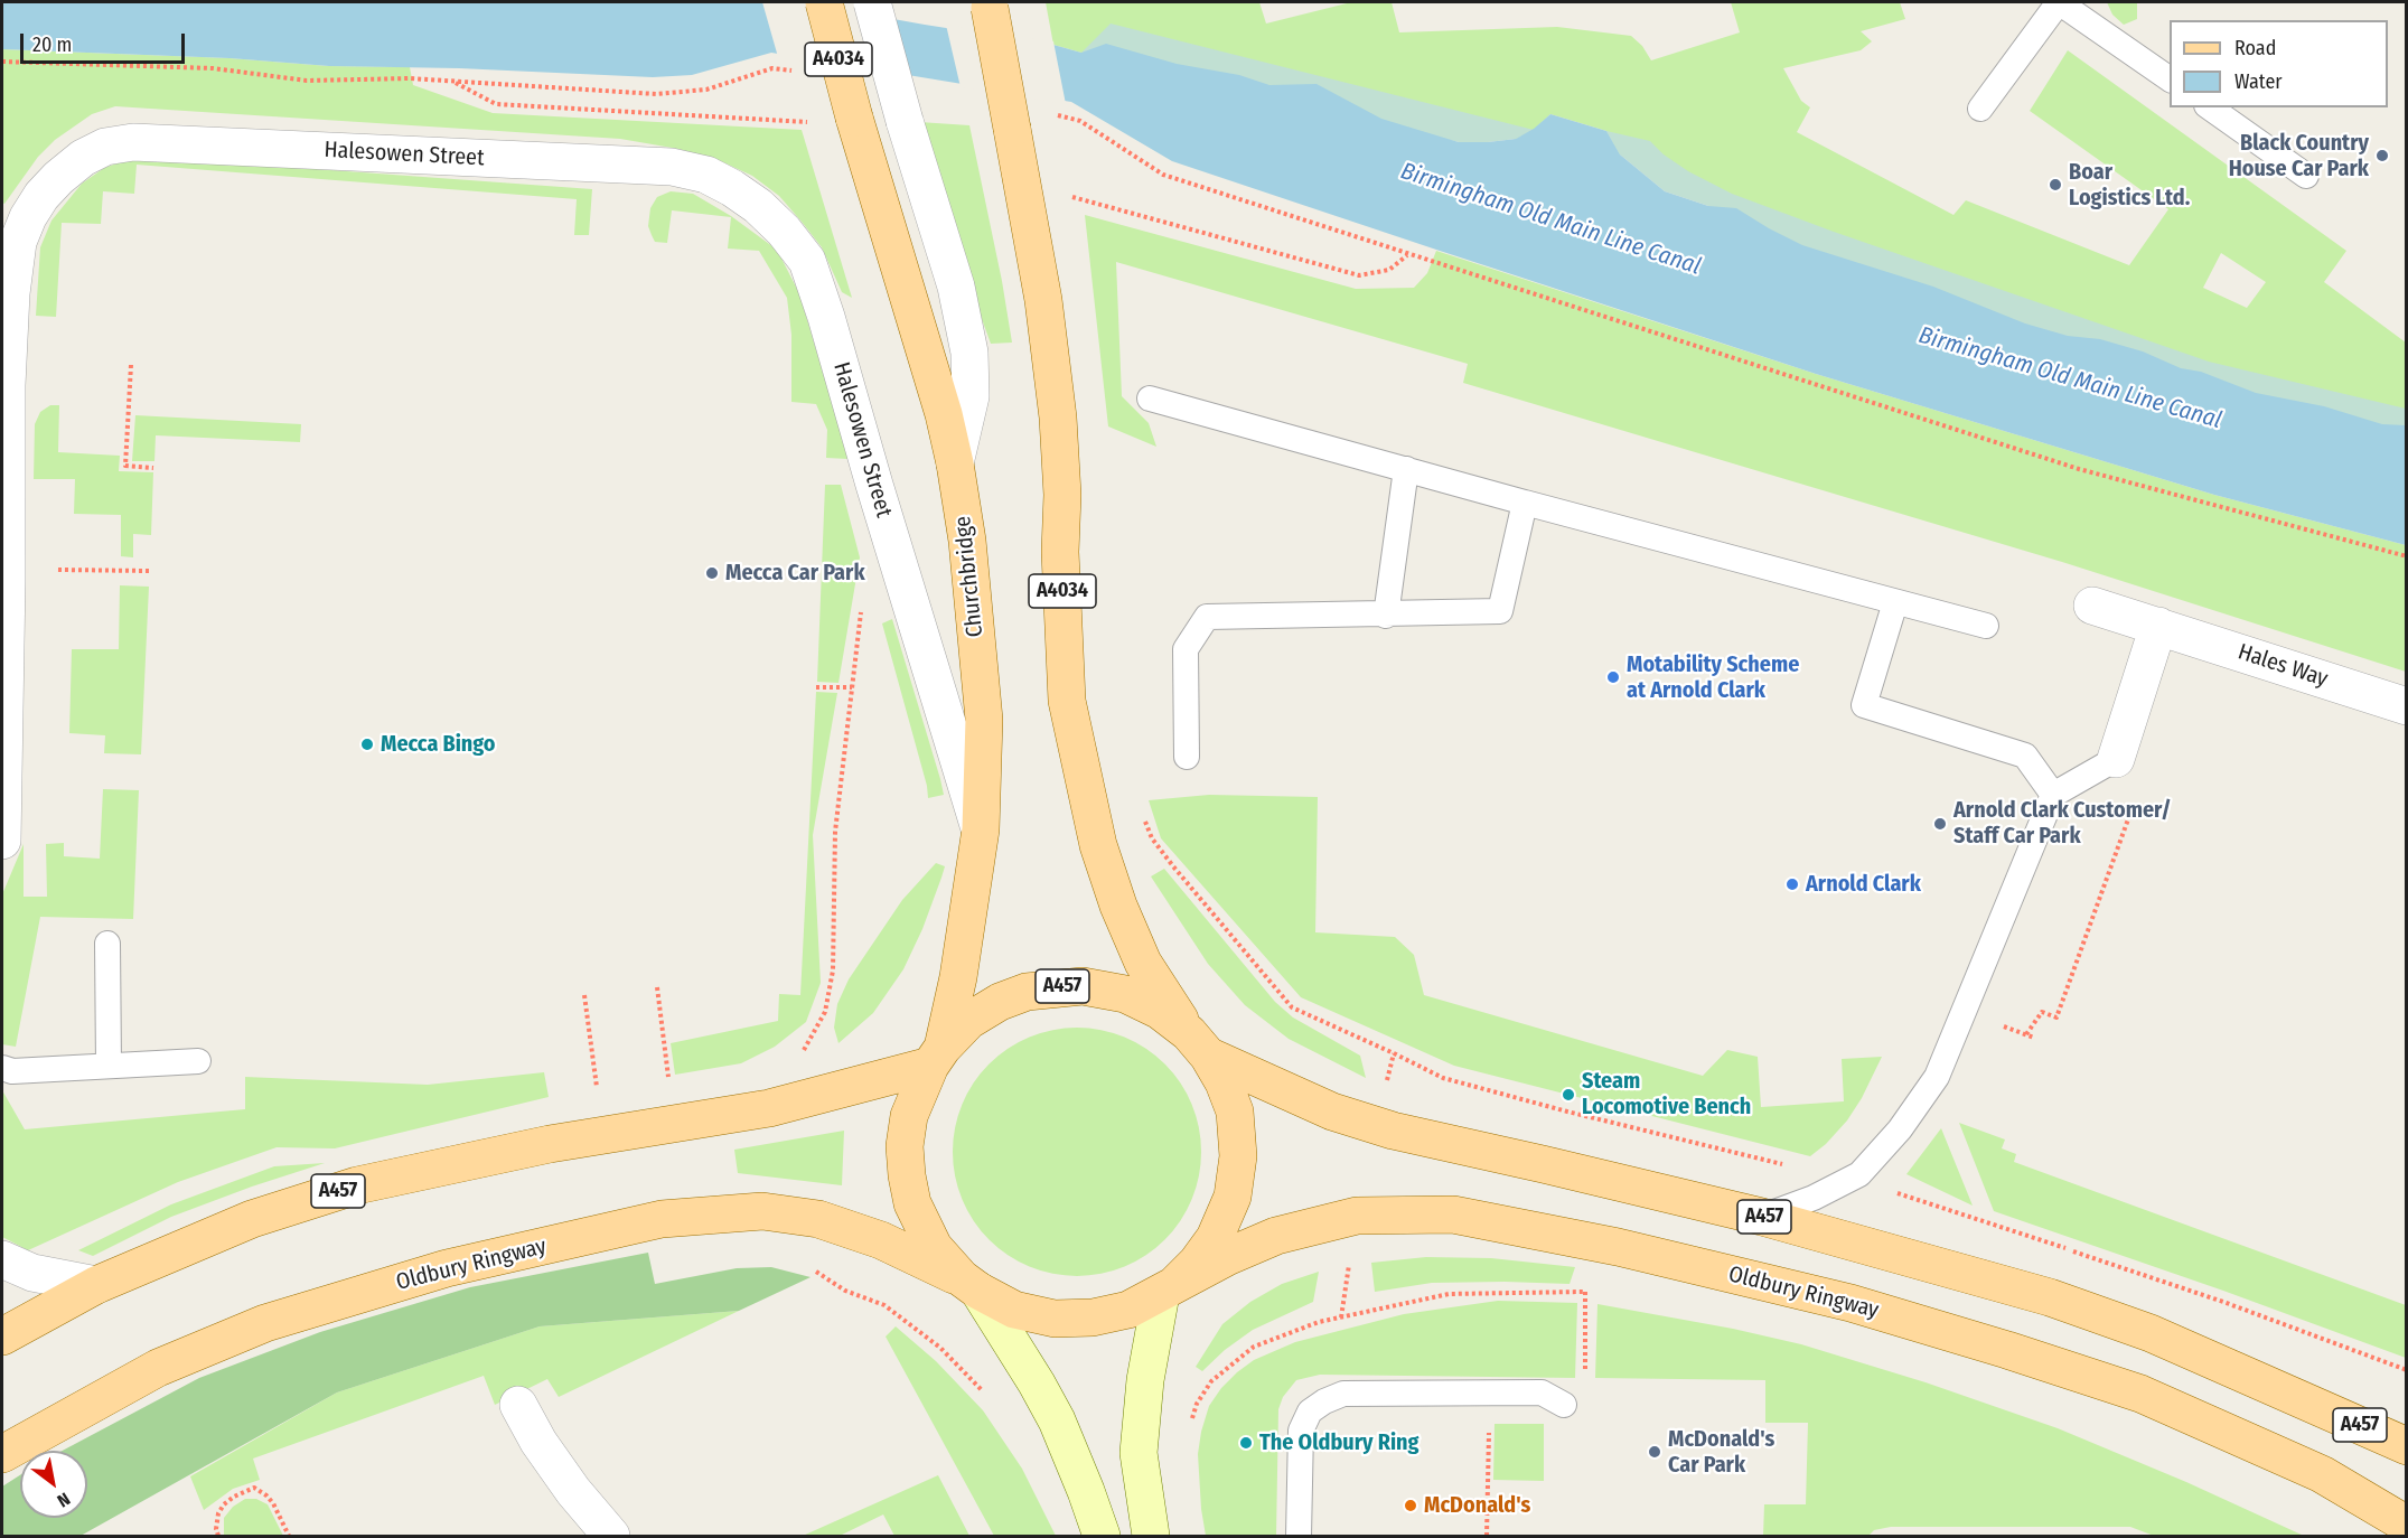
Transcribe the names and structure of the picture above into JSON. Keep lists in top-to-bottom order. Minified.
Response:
{"streets":{"main road":["A4034","Churchbridge","A457","Oldbury Ringway"],"street":["Halesowen Street","Hales Way"]},"crossings":[["A4034","Oldbury Ringway"],["Halesowen Street","Churchbridge"],["Churchbridge","A457"],["Churchbridge","Oldbury Ringway"],["A457","Oldbury Ringway"]],"water":["Birmingham Old Main Line Canal"],"places":["Black Country House Car Park","Boar Logistics Ltd.","Mecca Car Park","Motability Scheme at Arnold Clark","Mecca Bingo","Arnold Clark Customer/ Staff Car Park","Arnold Clark","Steam Locomotive Bench","The Oldbury Ring","McDonald's Car Park","McDonald's"],"legend":["Road","Water"],"scale_bar":"20 m","north":"bottom right"}
